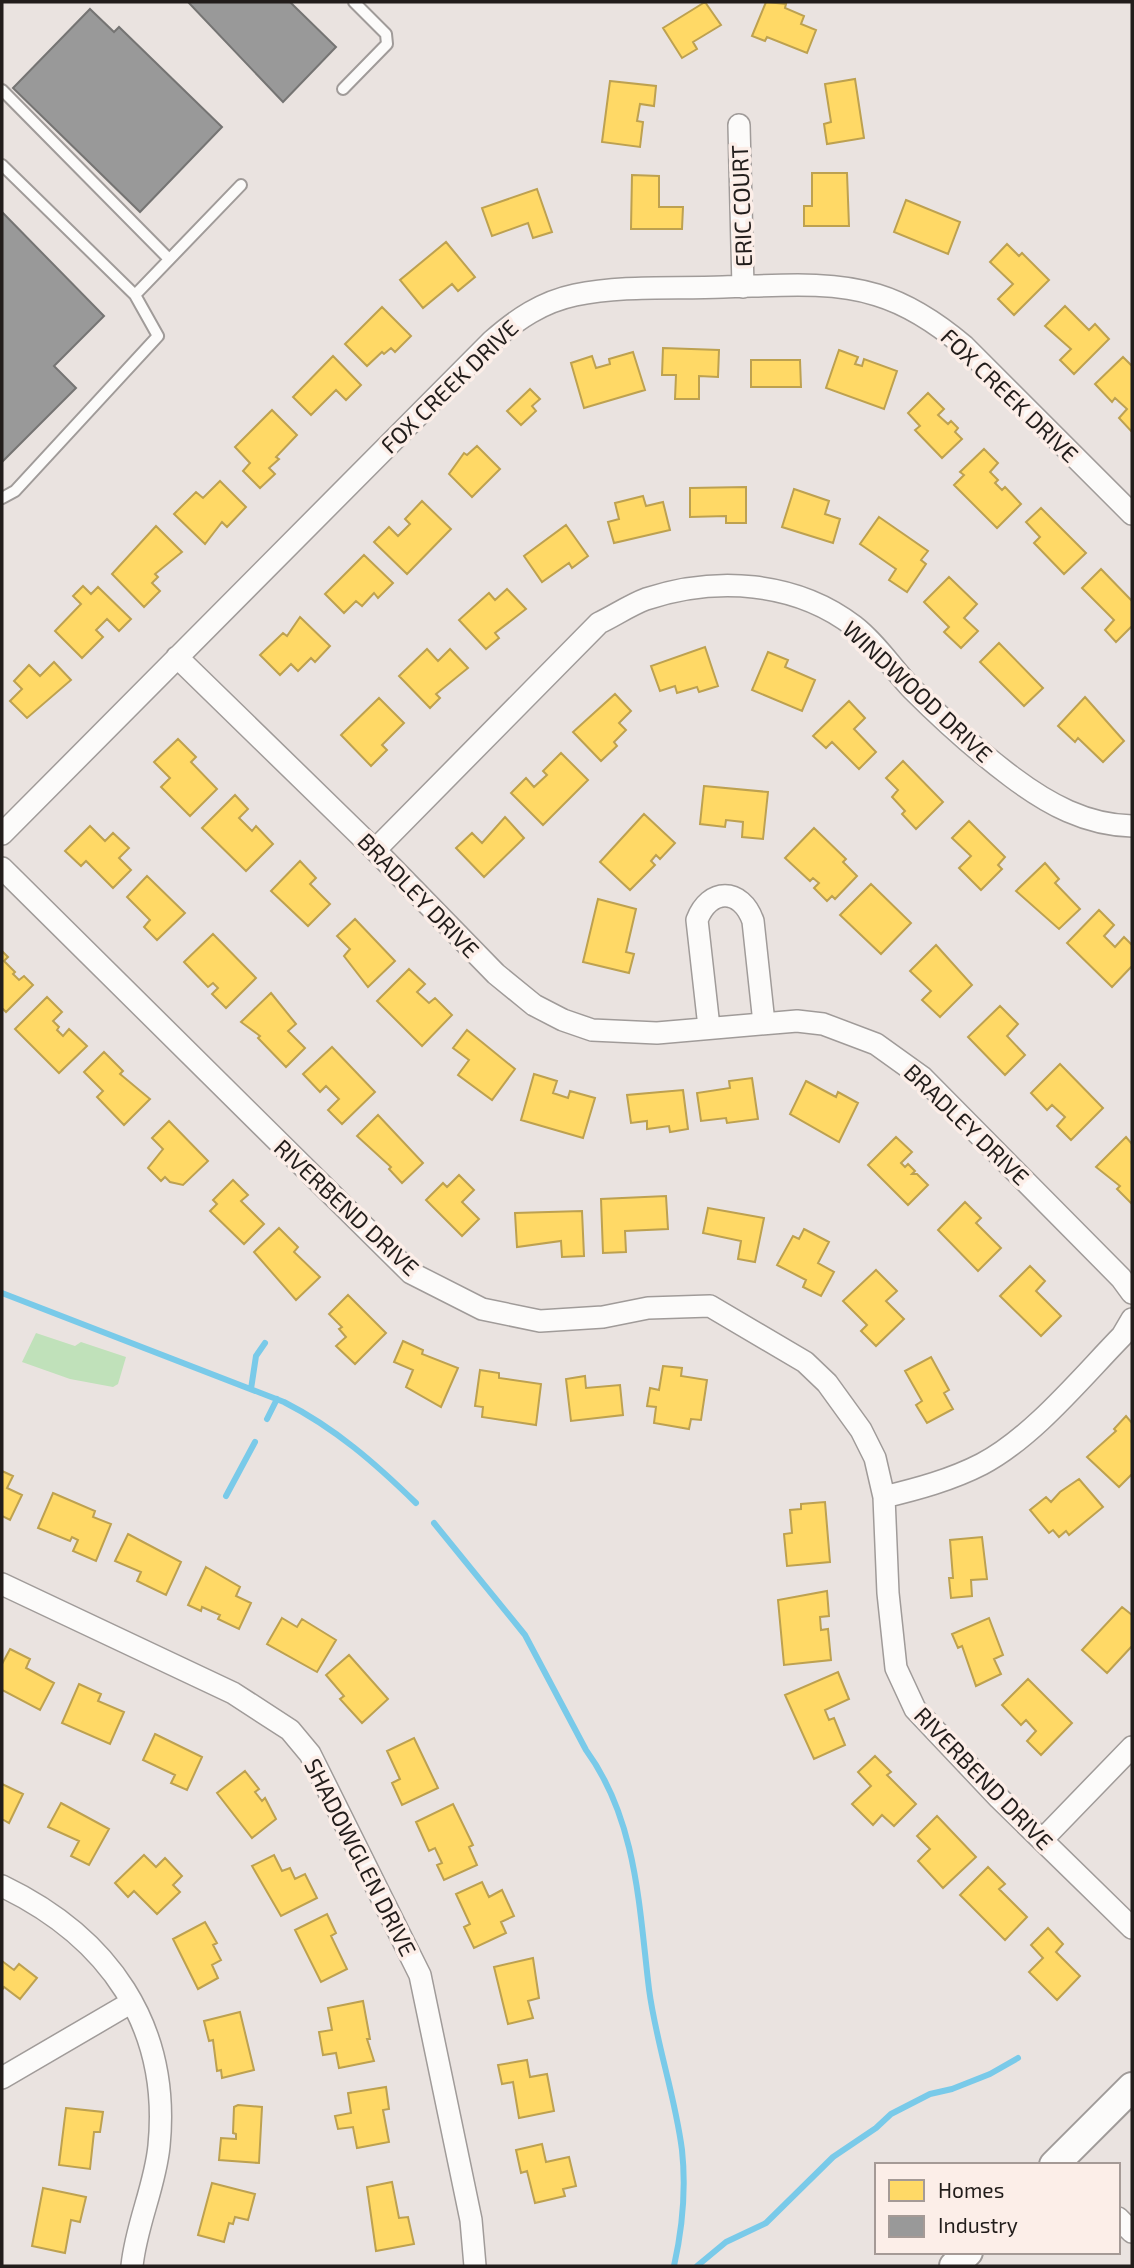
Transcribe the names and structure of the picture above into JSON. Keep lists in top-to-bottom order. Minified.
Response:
{"streets":{"street":["ERIC COURT","FOX CREEK DRIVE","WINDWOOD DRIVE","BRADLEY DRIVE","RIVERBEND DRIVE","SHADOWGLEN DRIVE"]},"crossings":[["ERIC COURT","FOX CREEK DRIVE"],["FOX CREEK DRIVE","BRADLEY DRIVE"],["WINDWOOD DRIVE","BRADLEY DRIVE"]],"legend":["Homes","Industry"]}
